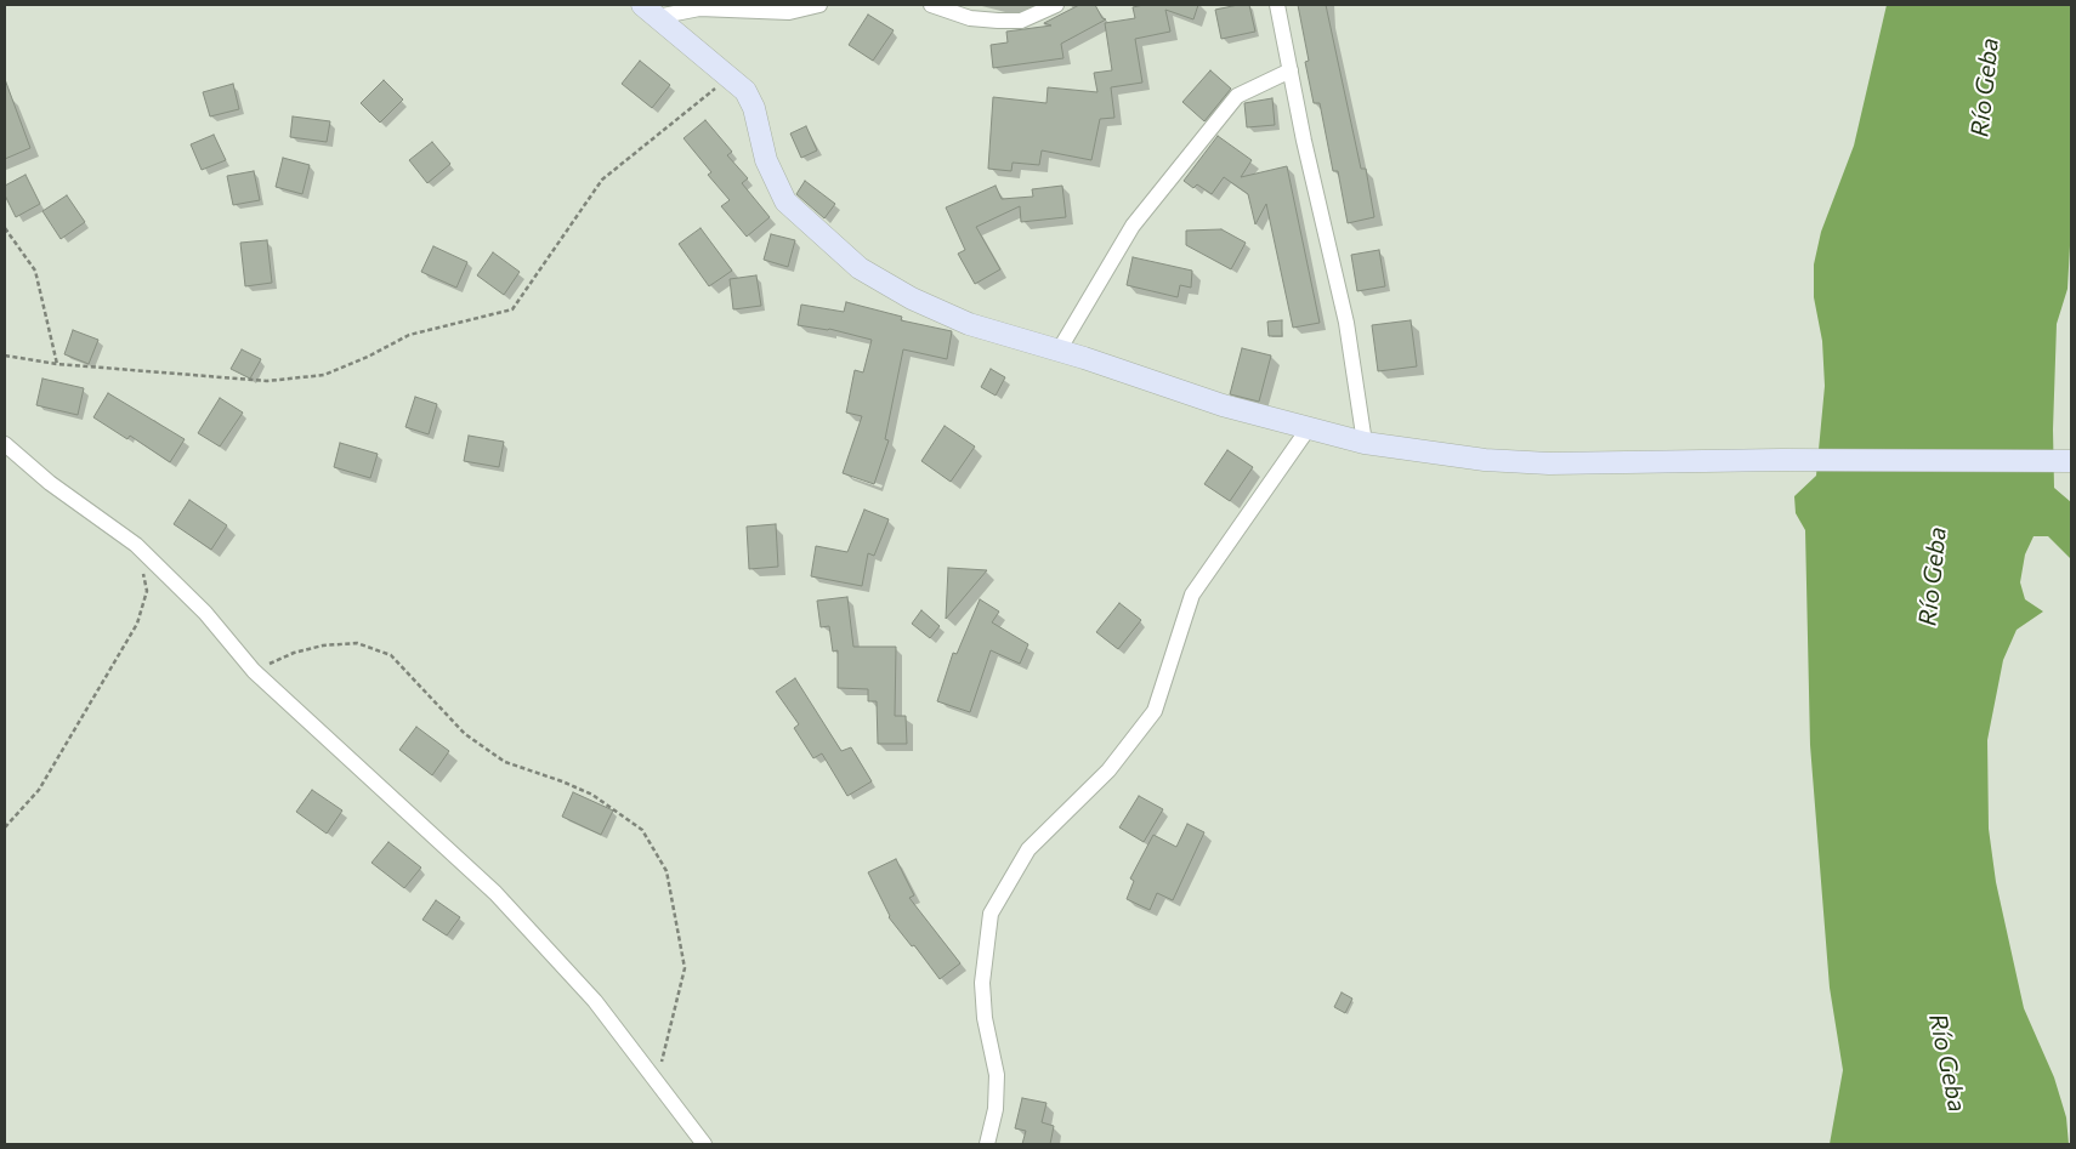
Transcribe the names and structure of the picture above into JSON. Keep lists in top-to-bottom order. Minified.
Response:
{"water":["Río Geba"]}
